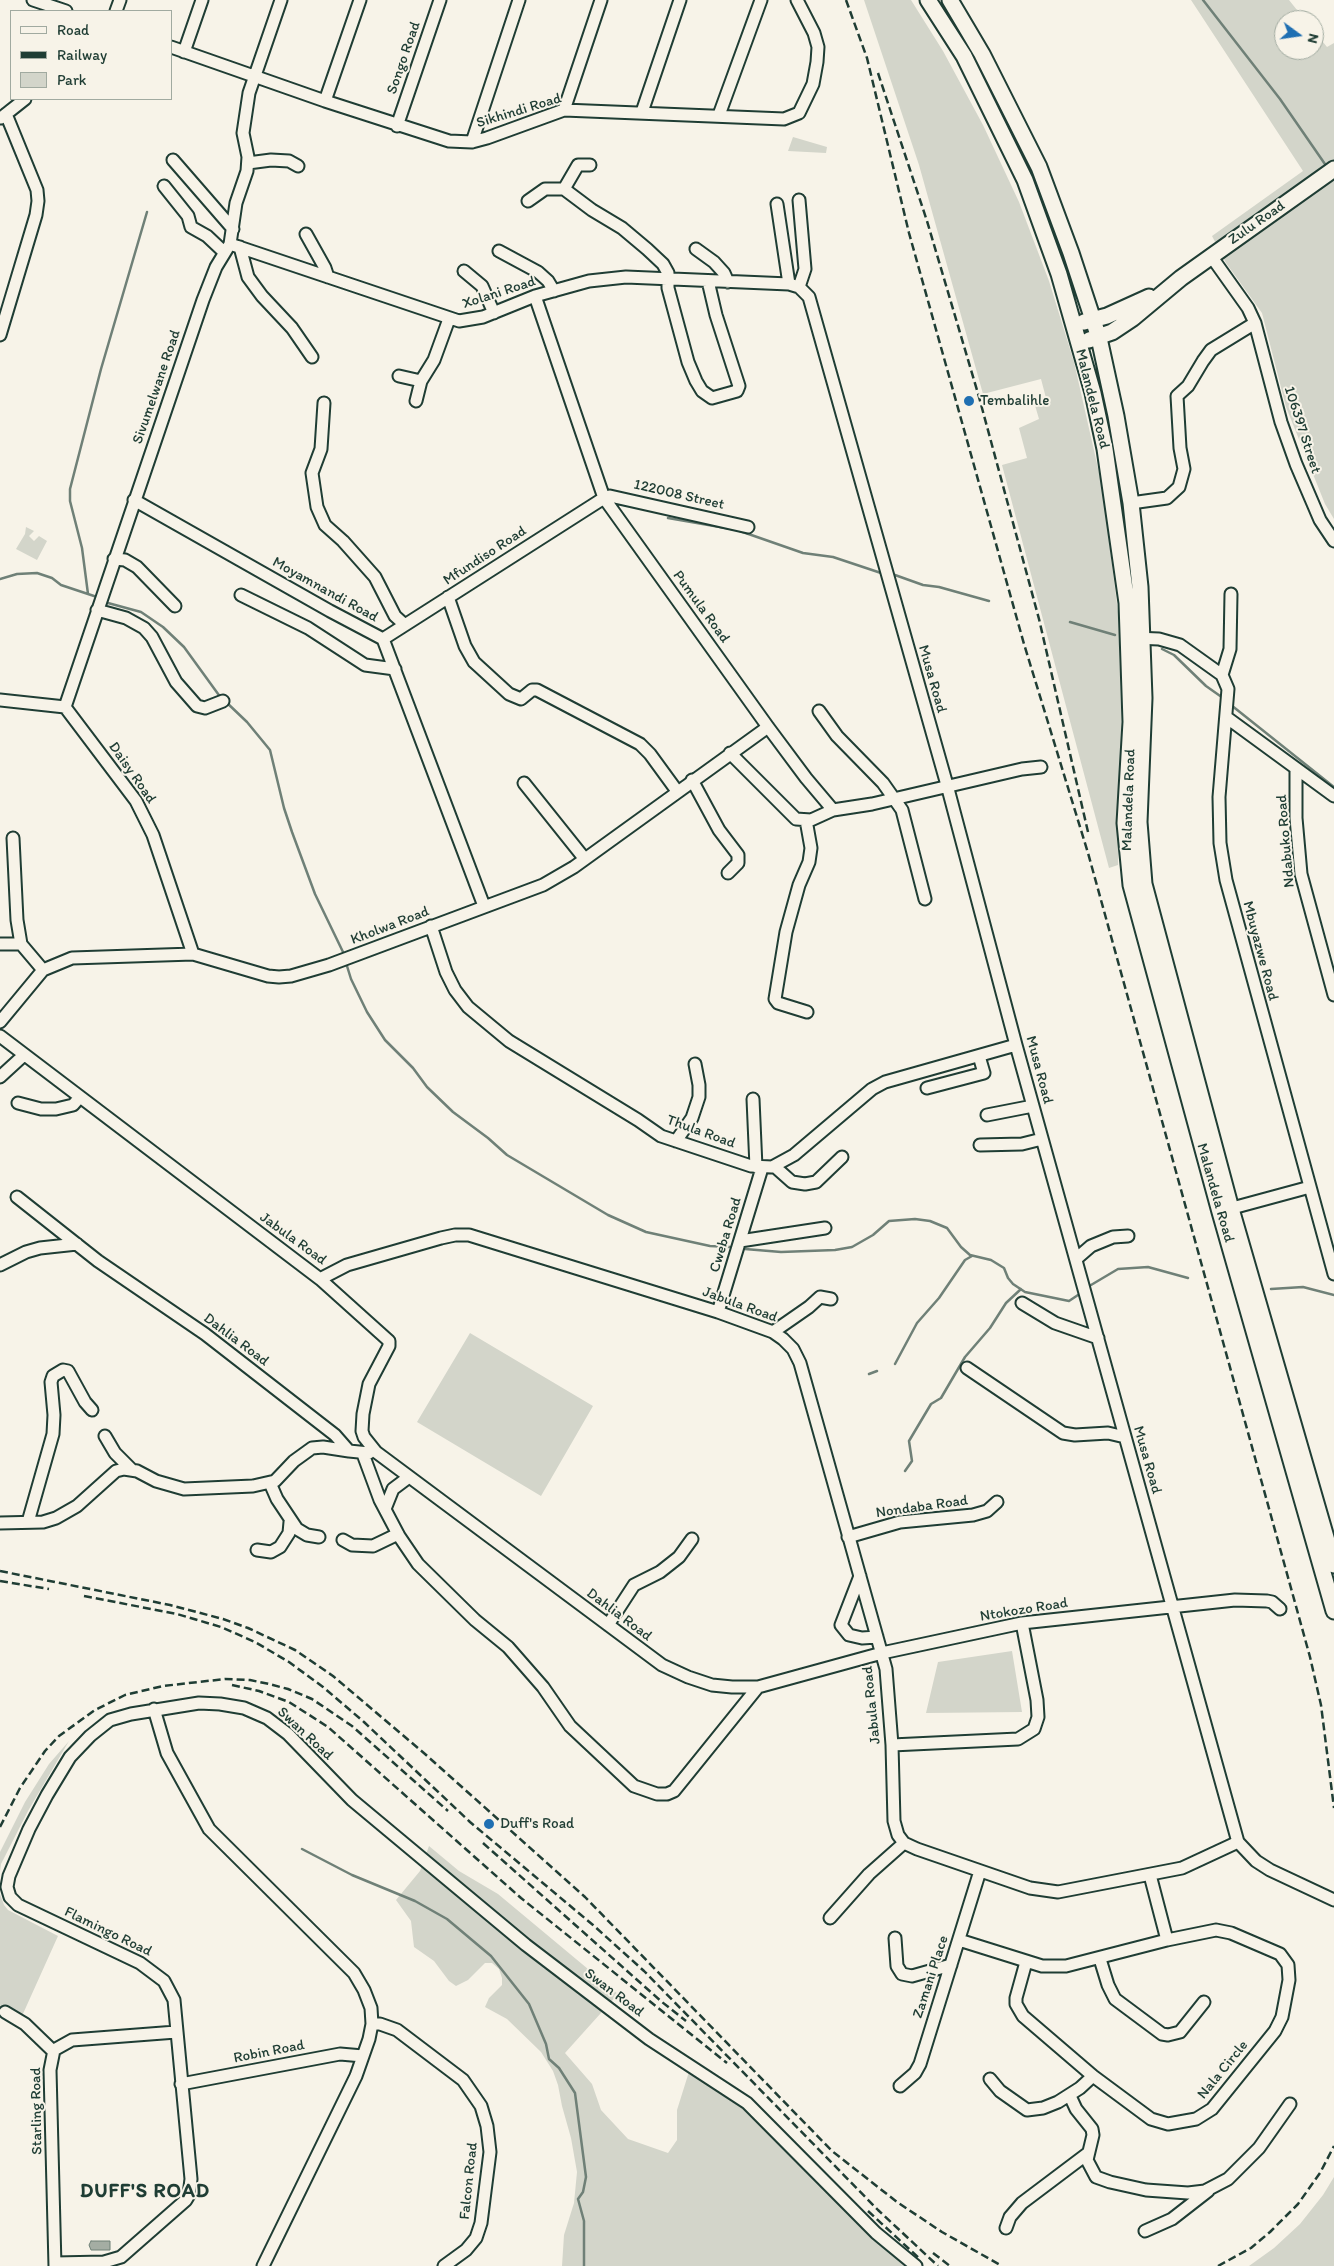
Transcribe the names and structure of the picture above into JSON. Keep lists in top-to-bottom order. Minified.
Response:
{"streets":{"main road":["Zulu Road","Malandela Road"],"street":["Songo Road","Sikhindi Road","Xolani Road","Sivumelwane Road","106397 Street","122008 Street","Mfundiso Road","Moyamnandi Road","Pumula Road","Musa Road","Daisy Road","Ndabuko Road","Kholwa Road","Mbuyazwe Road","Thula Road","Cweba Road","Jabula Road","Dahlia Road","Nondaba Road","Ntokozo Road","Swan Road","Flamingo Road","Zamani Place","Robin Road","Nala Circle","Starling Road","Falcon Road"]},"crossings":[["Songo Road","Sikhindi Road"],["Sikhindi Road","Sivumelwane Road"],["Zulu Road","Malandela Road"],["Zulu Road","106397 Street"],["Xolani Road","Sivumelwane Road"],["Xolani Road","Pumula Road"],["Xolani Road","Musa Road"],["Sivumelwane Road","Moyamnandi Road"],["Sivumelwane Road","Daisy Road"],["122008 Street","Mfundiso Road"],["122008 Street","Pumula Road"],["Mfundiso Road","Moyamnandi Road"],["Mfundiso Road","Pumula Road"],["Moyamnandi Road","Kholwa Road"],["Pumula Road","Kholwa Road"],["Musa Road","Ntokozo Road"],["Daisy Road","Kholwa Road"],["Kholwa Road","Thula Road"],["Thula Road","Cweba Road"],["Cweba Road","Jabula Road"],["Jabula Road","Dahlia Road"],["Jabula Road","Nondaba Road"],["Jabula Road","Ntokozo Road"],["Dahlia Road","Ntokozo Road"],["Swan Road","Flamingo Road"],["Flamingo Road","Robin Road"],["Flamingo Road","Starling Road"],["Zamani Place","Nala Circle"]],"districts":["DUFF'S ROAD"],"places":["Tembalihle","Duff's Road"],"legend":["Road","Railway","Park"],"north":"right"}
